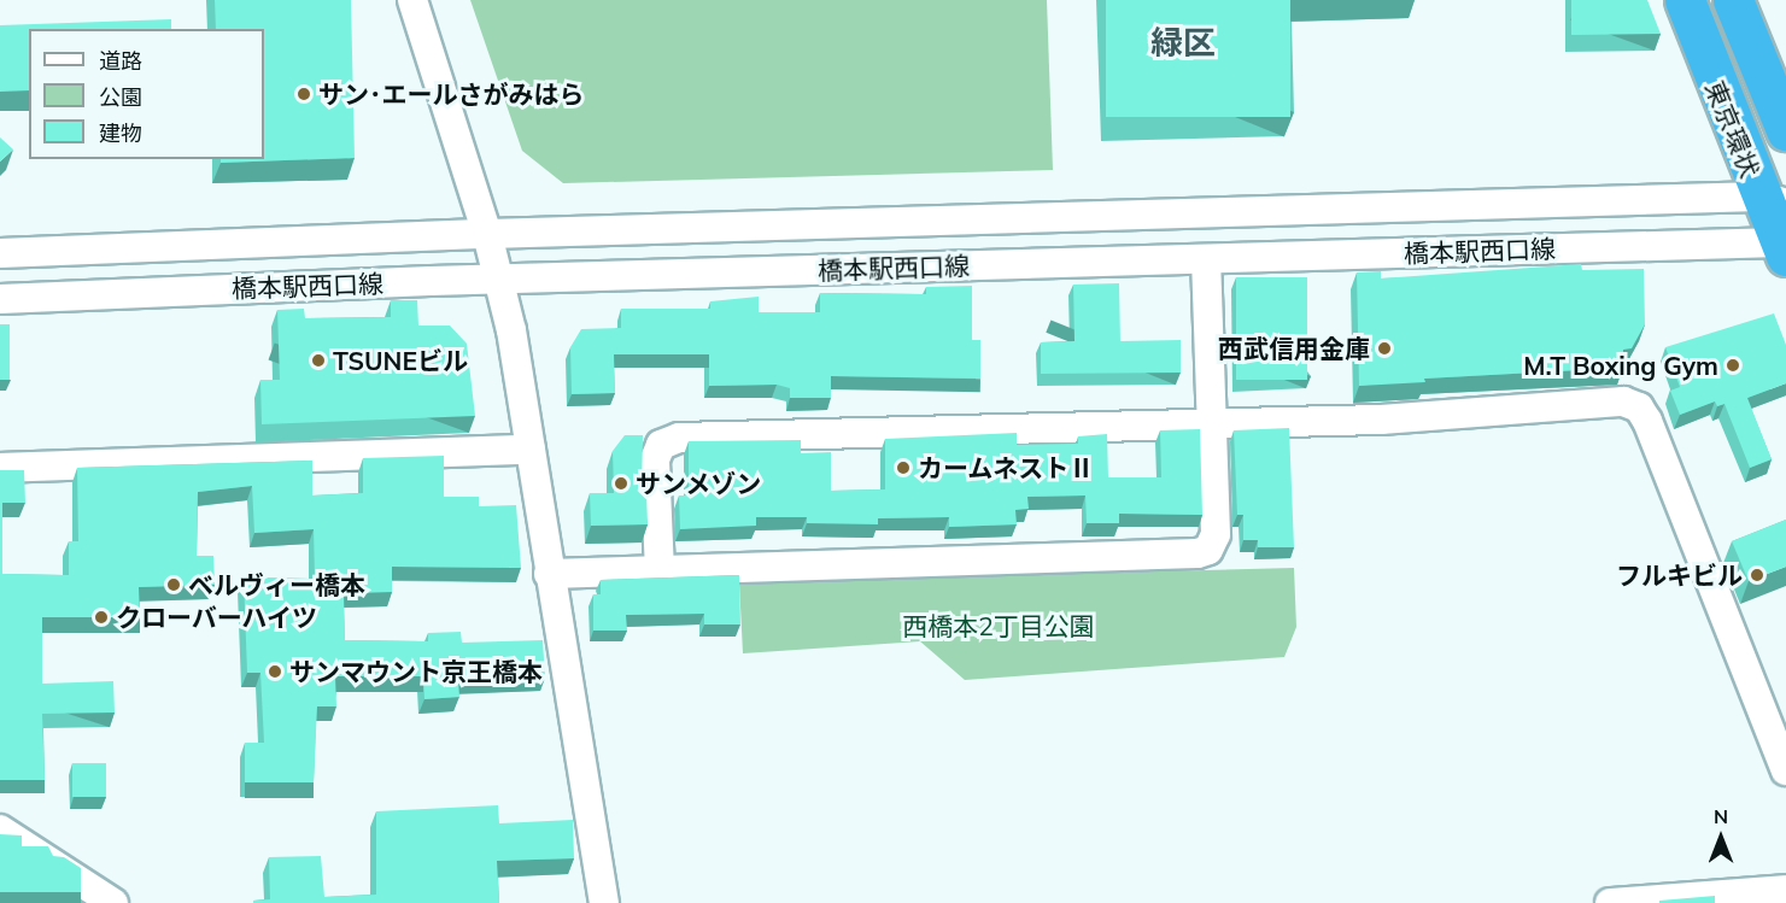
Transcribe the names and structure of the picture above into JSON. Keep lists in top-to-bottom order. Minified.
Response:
{"streets":{"highway":["東京環状"],"street":["橋本駅西口線"]},"crossings":[["東京環状","橋本駅西口線"]],"districts":["緑区"],"parks":["西橋本2丁目公園"],"places":["サン･エールさがみはら","西武信用金庫","TSUNEビル","M.T Boxing Gym","カームネストⅡ","サンメゾン","フルキビル","ベルヴィー橋本","クローバーハイツ","サンマウント京王橋本"],"legend":["道路","公園","建物"],"north":"top"}
